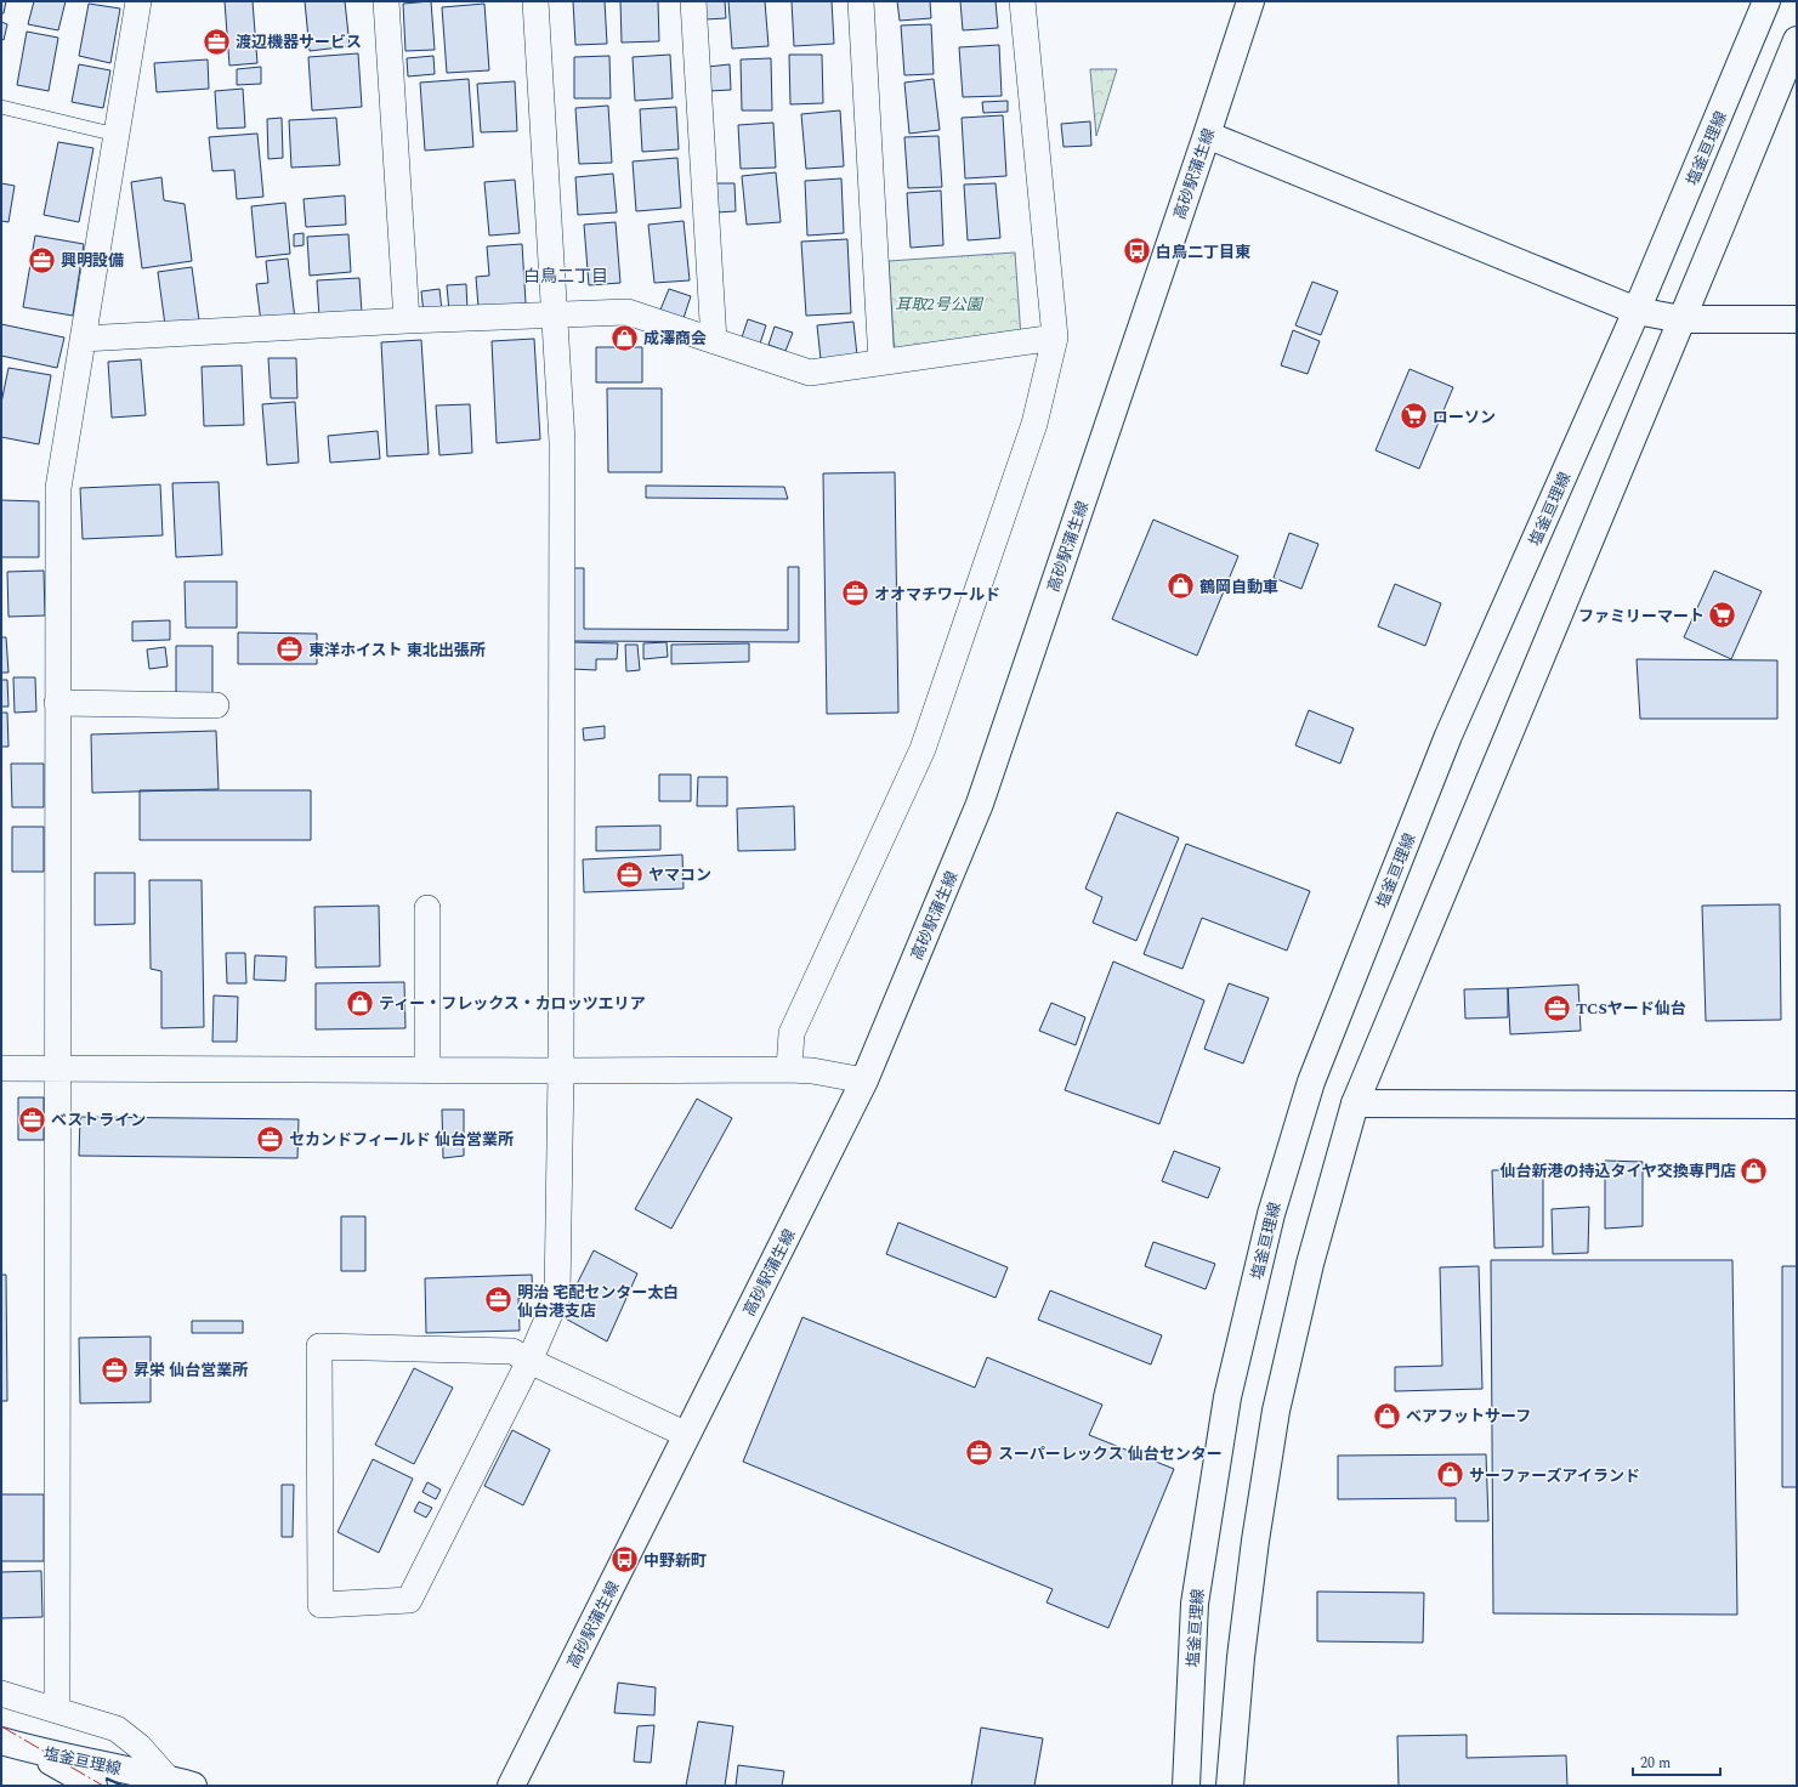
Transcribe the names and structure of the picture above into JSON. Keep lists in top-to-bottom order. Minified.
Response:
{"streets":{"main road":["塩釜亘理線","高砂駅蒲生線"]},"districts":["白鳥二丁目"],"parks":["耳取2号公園"],"places":{"office":["渡辺機器サービス","興明設備","オオマチワールド","東洋ホイスト 東北出張所","ヤマコン","TCSヤード仙台","ベストライン","セカンドフィールド 仙台営業所","明治 宅配センター太白 仙台港支店","昇栄 仙台営業所","スーパーレックス 仙台センター"],"bus stop":["白鳥二丁目東","中野新町"],"shop":["成澤商会","鶴岡自動車","ティー・フレックス・カロッツエリア","仙台新港の持込タイヤ交換専門店","ベアフットサーフ","サーファーズアイランド"],"supermarket":["ローソン","ファミリーマート"]},"scale_bar":"20 m"}
